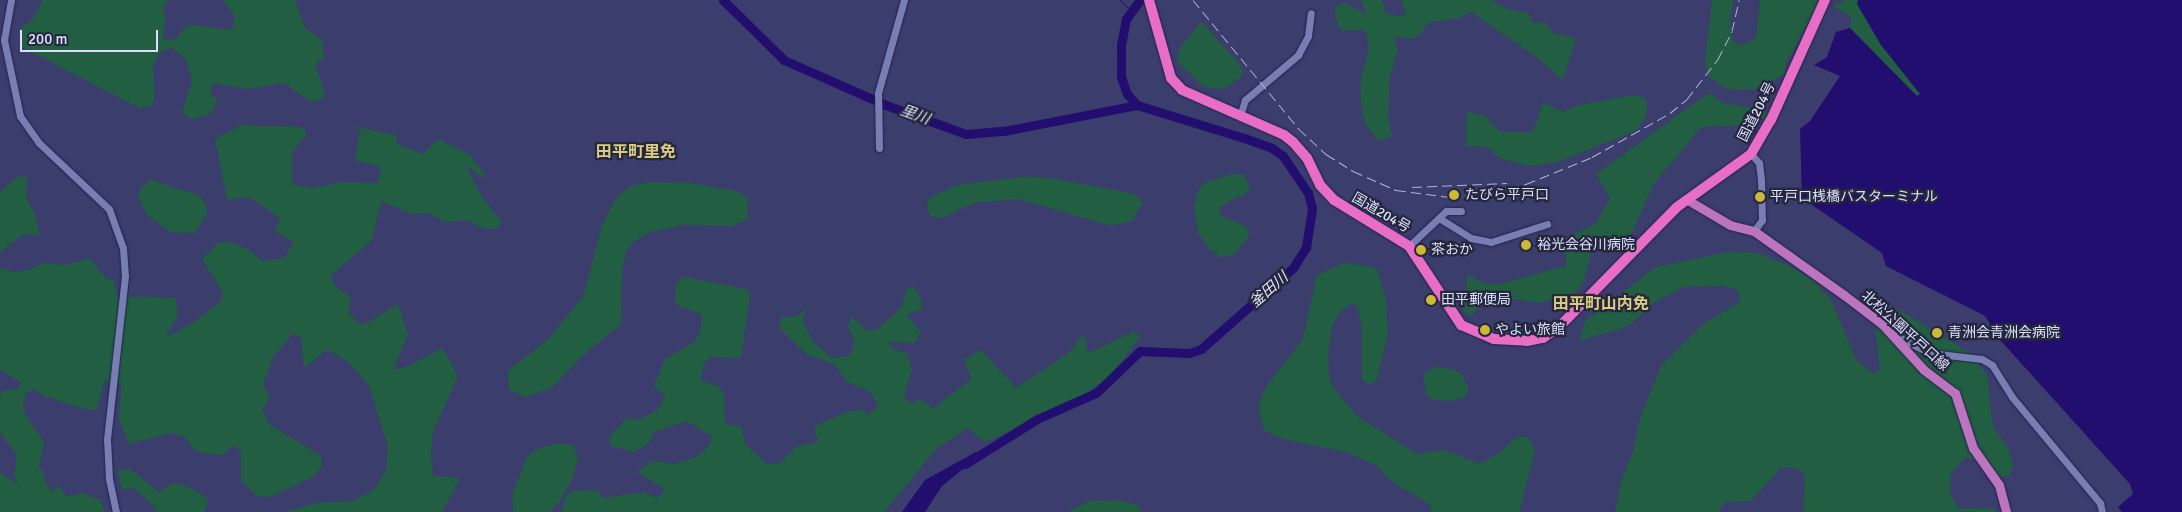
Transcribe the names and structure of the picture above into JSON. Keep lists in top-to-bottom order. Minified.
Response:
{"streets":{"highway":["国道204号"],"main road":["北松公園平戸口線"]},"districts":["田平町里免","田平町山内免"],"water":["里川","釜田川"],"places":["たびら平戸口","平戸口桟橋バスターミナル","裕光会谷川病院","茶おか","田平郵便局","やよい旅館","青洲会青洲会病院"],"scale_bar":"200 m"}
